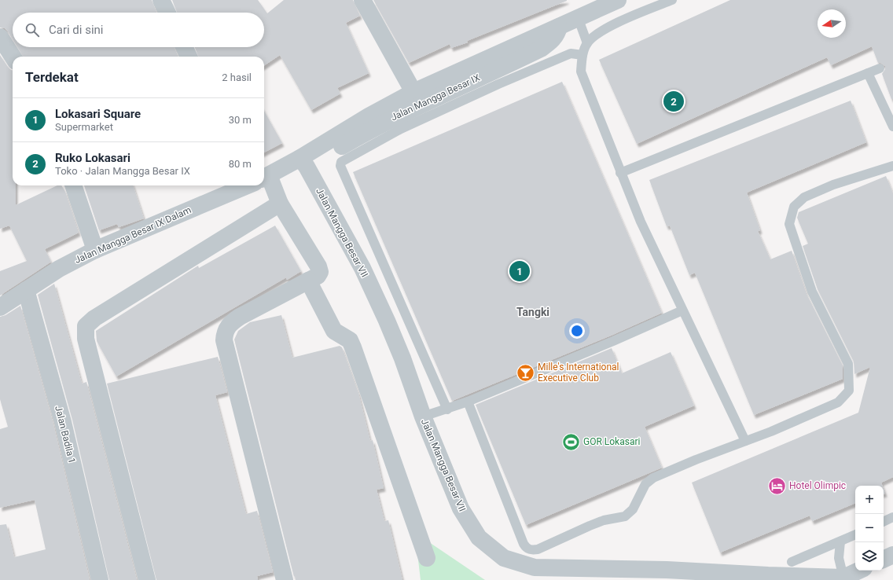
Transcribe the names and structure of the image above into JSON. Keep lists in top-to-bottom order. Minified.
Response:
{"streets":{"street":["Jalan Mangga Besar IX","Jalan Mangga Besar VII","Jalan Mangga Besar IX Dalam","Jalan Badila 1"]},"crossings":[["Jalan Mangga Besar IX","Jalan Mangga Besar VII"],["Jalan Mangga Besar IX","Jalan Mangga Besar IX Dalam"],["Jalan Mangga Besar VII","Jalan Mangga Besar IX Dalam"],["Jalan Mangga Besar IX Dalam","Jalan Badila 1"]],"districts":["Tangki"],"places":{"bar":["Mille's International Executive Club"],"sports":["GOR Lokasari"],"hotel":["Hotel Olimpic"]},"north":"left","page":{"search":"Cari di sini","heading":["Terdekat","2 hasil"],"pins":["2","1"],"list":[{"mark":"1","name":"Lokasari Square","note":"Supermarket","value":"30 m"},{"mark":"2","name":"Ruko Lokasari","note":"Toko · Jalan Mangga Besar IX","value":"80 m"}],"map_buttons":["+","−"]}}
